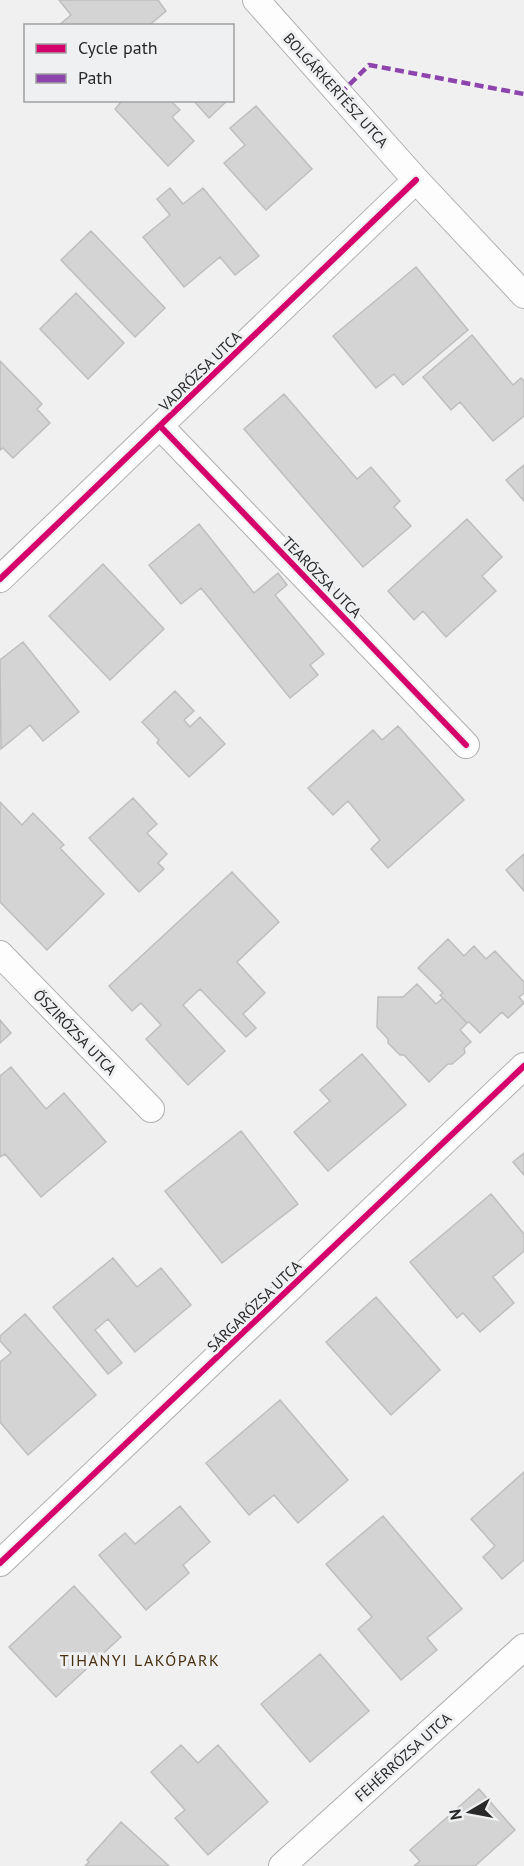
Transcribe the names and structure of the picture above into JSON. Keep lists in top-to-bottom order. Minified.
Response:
{"streets":{"street":["BOLGÁRKERTÉSZ UTCA","VADRÓZSA UTCA","TEARÓZSA UTCA","ŐSZIRÓZSA UTCA","SÁRGARÓZSA UTCA","FEHÉRRÓZSA UTCA"]},"crossings":[["BOLGÁRKERTÉSZ UTCA","VADRÓZSA UTCA"],["VADRÓZSA UTCA","TEARÓZSA UTCA"]],"districts":["TIHANYI LAKÓPARK"],"legend":["Cycle path","Path"],"north":"left"}
